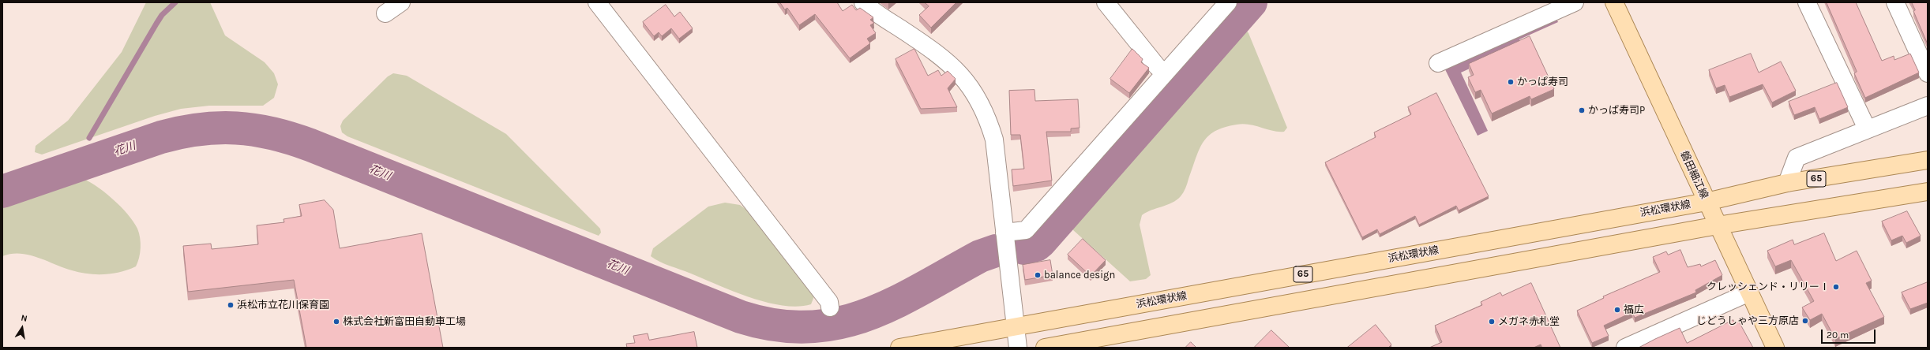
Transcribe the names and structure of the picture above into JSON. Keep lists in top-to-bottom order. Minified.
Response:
{"streets":{"main road":["磐田細江線","65","浜松環状線"]},"crossings":[["磐田細江線","浜松環状線"]],"water":["花川"],"places":["かっぱ寿司","かっぱ寿司P","balance design","クレッシェンド・リリーⅠ","浜松市立花川保育園","福広","じどうしゃや三方原店","株式会社新富田自動車工場","メガネ赤札堂"],"scale_bar":"20 m","north":"top"}
